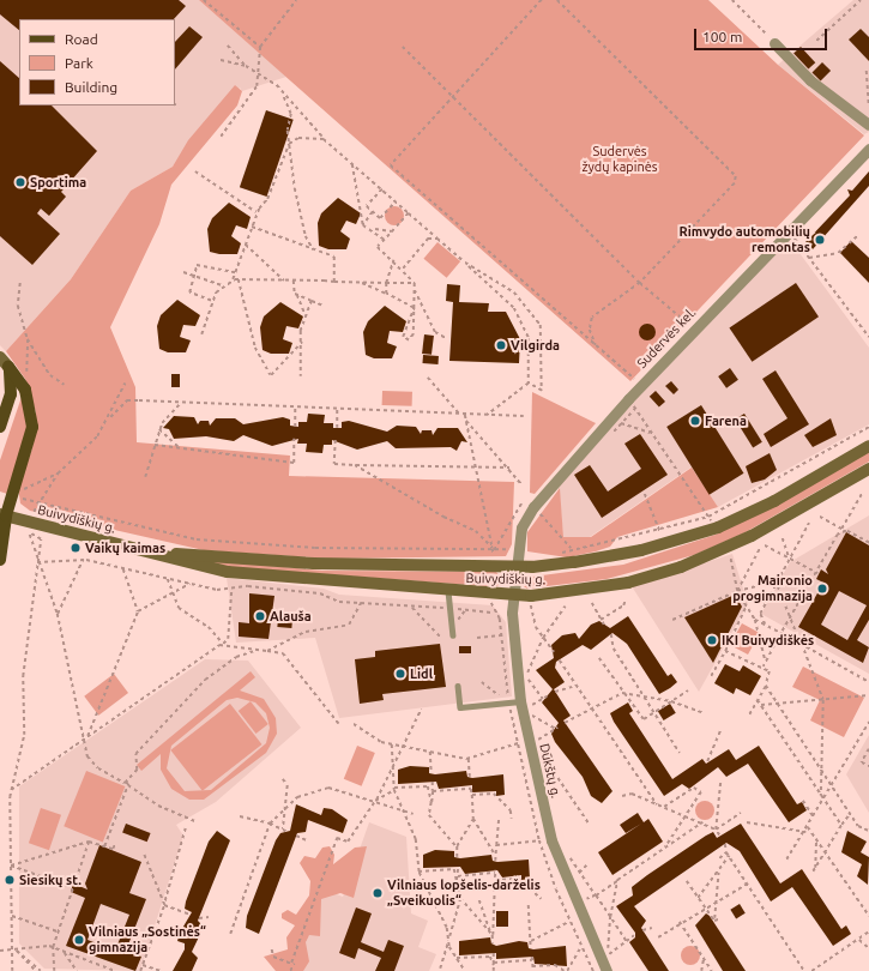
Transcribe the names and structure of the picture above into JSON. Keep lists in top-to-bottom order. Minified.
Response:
{"streets":{"main road":["Buivydiškių g."],"street":["Sudervės kel.","Dūkštų g."]},"crossings":[["Sudervės kel.","Buivydiškių g."],["Sudervės kel.","Dūkštų g."],["Buivydiškių g.","Dūkštų g."]],"parks":["Sudervės žydų kapinės"],"places":["Sportima","Rimvydo automobilių remontas","Vilgirda","Farena","Vaikų kaimas","Maironio progimnazija","Alauša","IKI Buivydiškės","Lidl","Siesikų st.","Vilniaus lopšelis-darželis „Sveikuolis“","Vilniaus „Sostinės“ gimnazija"],"legend":["Road","Park","Building"],"scale_bar":"100 m"}
